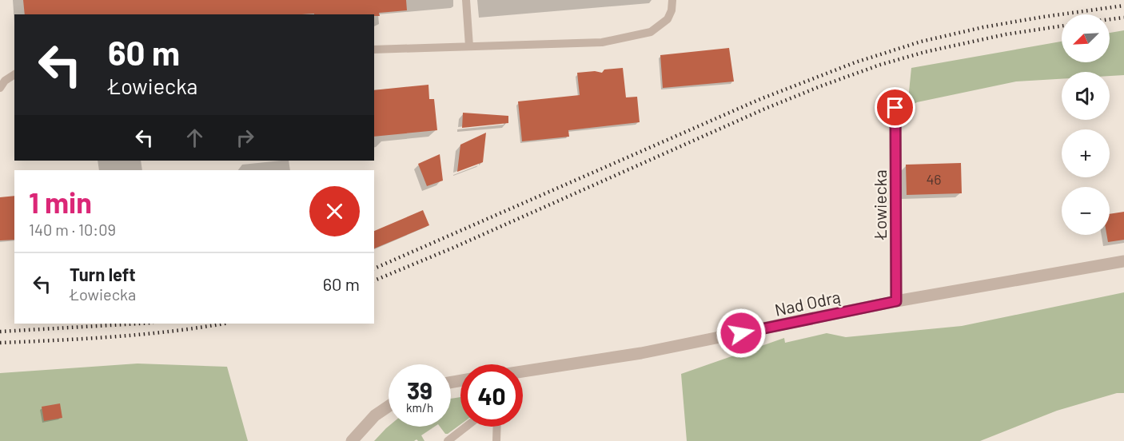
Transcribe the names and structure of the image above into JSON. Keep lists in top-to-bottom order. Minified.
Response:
{"streets":{"street":["Łowiecka","Nad Odrą"]},"crossings":[["Łowiecka","Nad Odrą"]],"house_numbers":["46"],"north":"bottom left","page":{"map_buttons":["+","−"],"turn":["60 m","Łowiecka"],"heading":["1 min","140 m · 10:09"],"list":[{"name":"Turn left","note":"Łowiecka","value":"60 m"}],"speed":"39 km/h","limit":"40"}}
